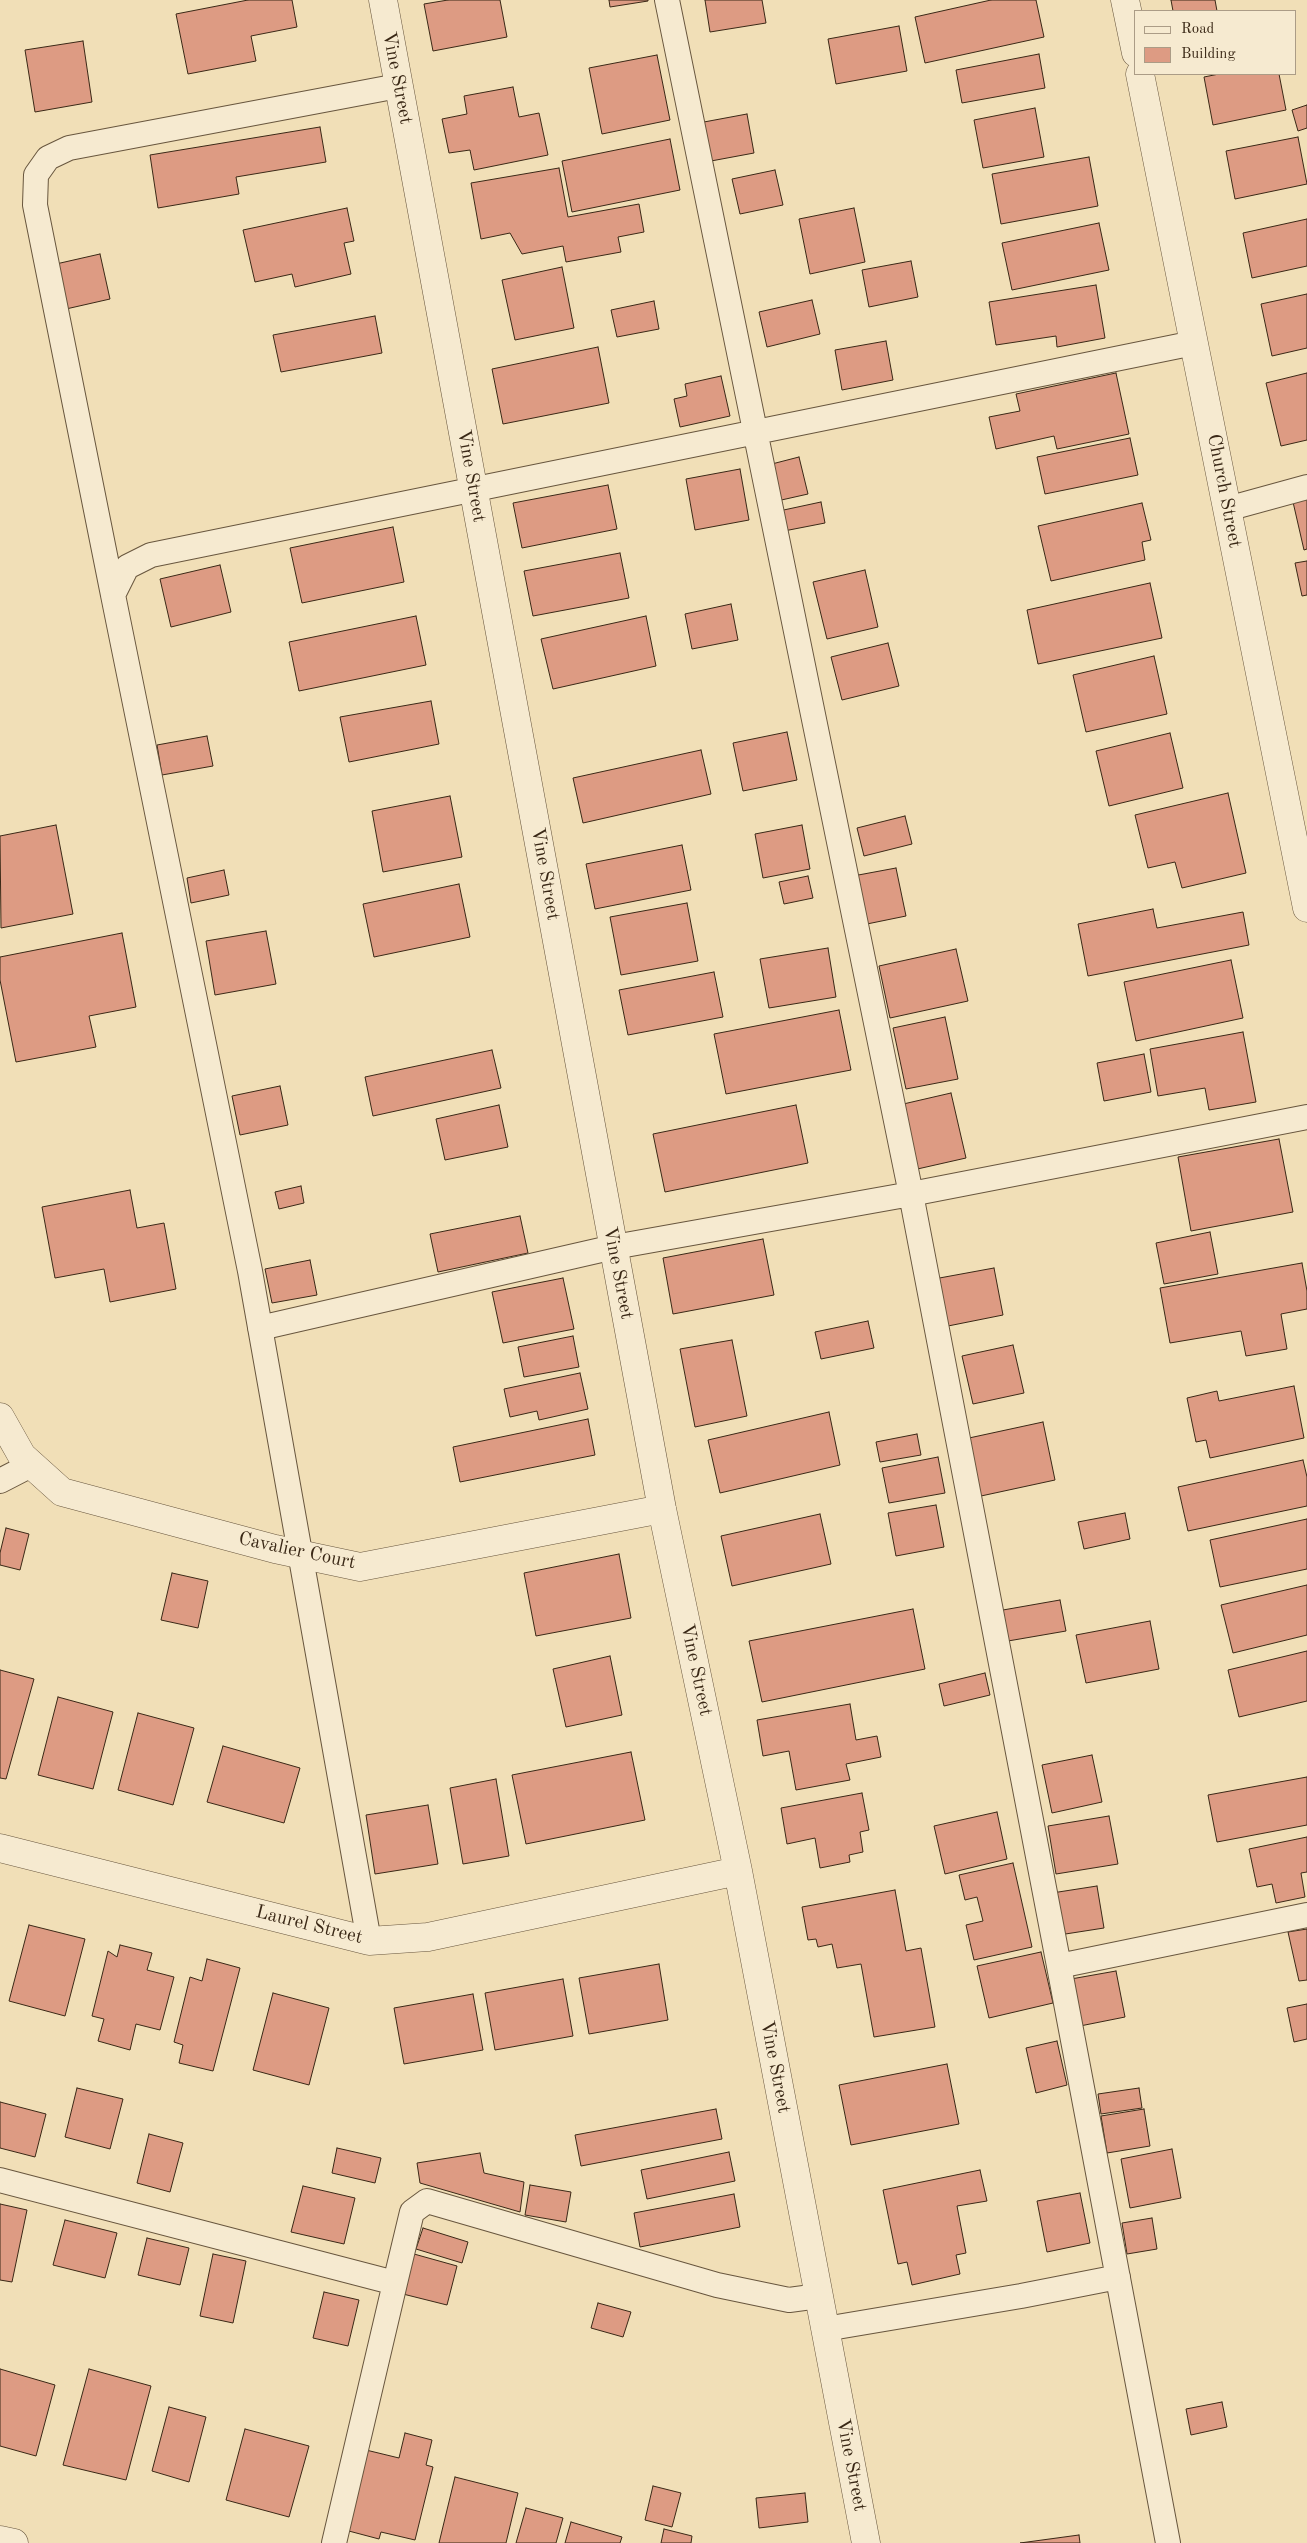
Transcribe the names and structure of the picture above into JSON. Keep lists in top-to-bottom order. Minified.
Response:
{"streets":{"street":["Vine Street","Church Street","Cavalier Court","Laurel Street"]},"crossings":[["Vine Street","Cavalier Court"],["Vine Street","Laurel Street"]],"legend":["Road","Building"]}
